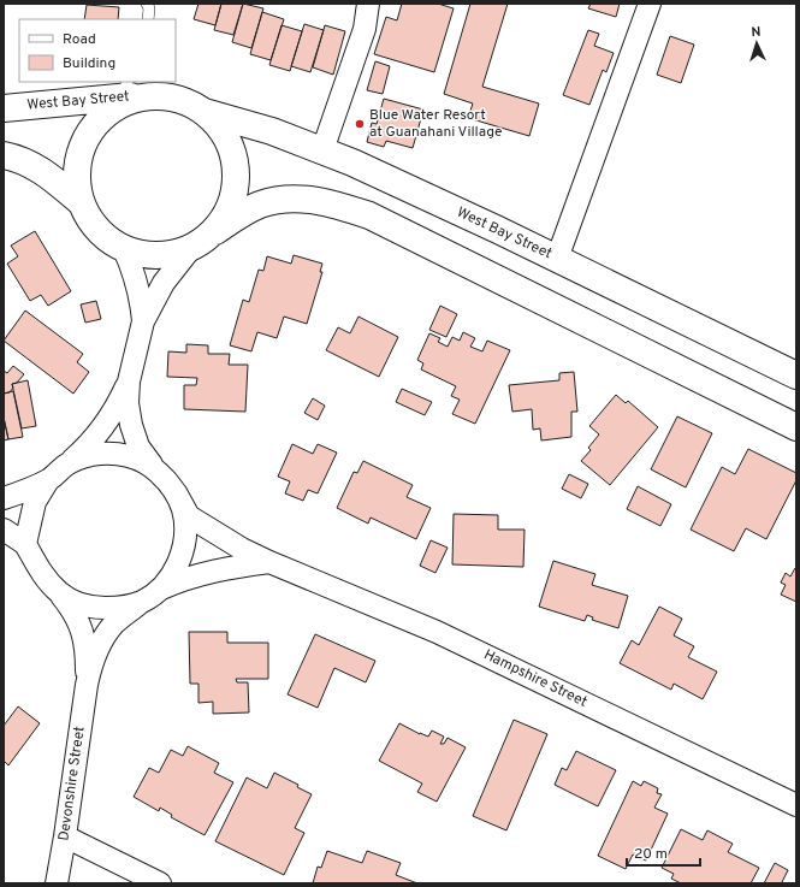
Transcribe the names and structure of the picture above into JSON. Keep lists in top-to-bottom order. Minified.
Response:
{"streets":{"main road":["West Bay Street"],"street":["Hampshire Street","Devonshire Street"]},"crossings":[["Hampshire Street","Devonshire Street"]],"places":["Blue Water Resort at Guanahani Village"],"legend":["Road","Building"],"scale_bar":"20 m","north":"top"}
